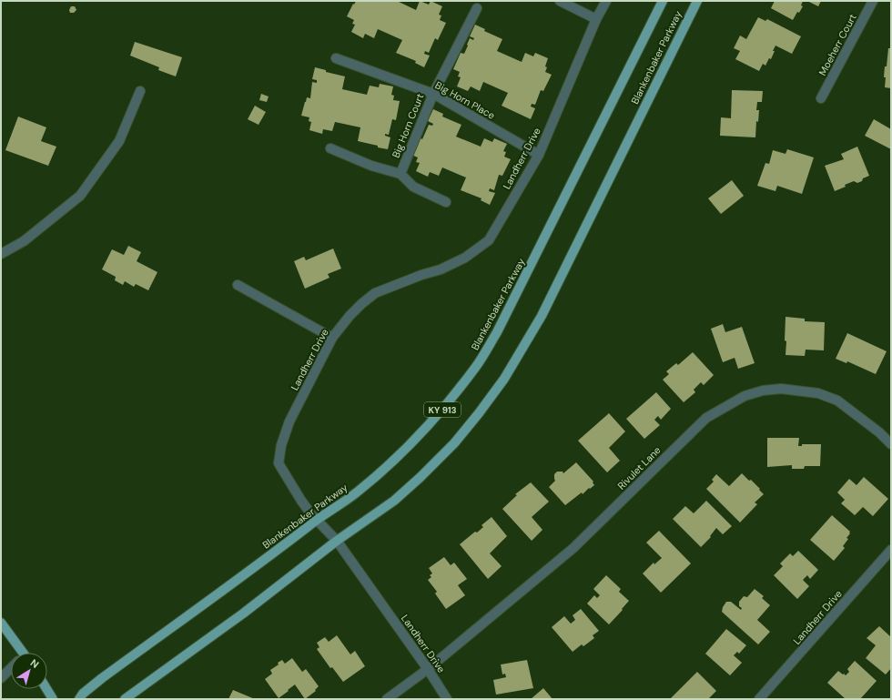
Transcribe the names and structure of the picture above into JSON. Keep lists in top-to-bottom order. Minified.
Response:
{"streets":{"main road":["Blankenbaker Parkway","KY 913"],"street":["Moeherr Court","Big Horn Place","Big Horn Court","Landherr Drive","Rivulet Lane"]},"crossings":[["Blankenbaker Parkway","Landherr Drive"],["Big Horn Place","Big Horn Court"],["Big Horn Place","Landherr Drive"],["Landherr Drive","Rivulet Lane"]],"north":"top right"}
